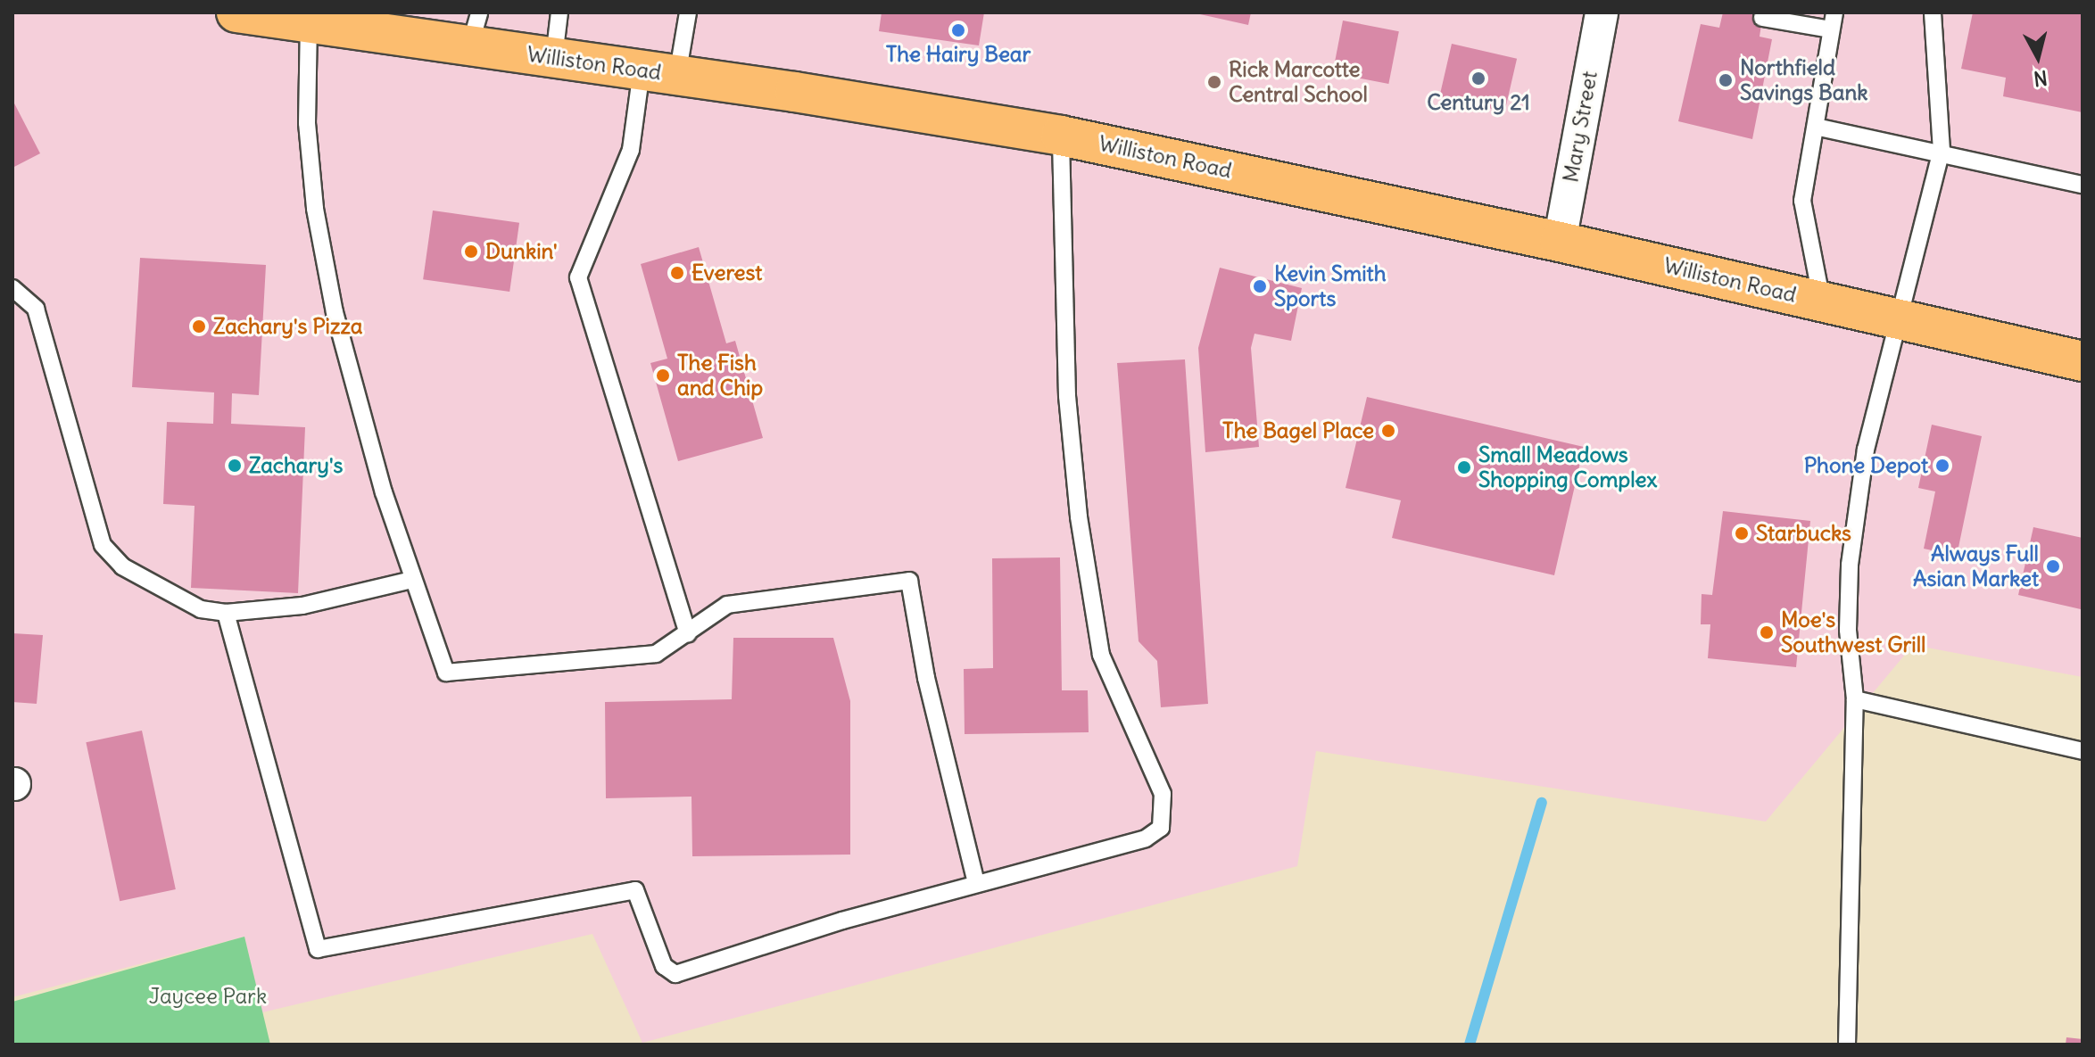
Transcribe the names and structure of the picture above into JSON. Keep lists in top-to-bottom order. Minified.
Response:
{"streets":{"main road":["Williston Road"],"street":["Mary Street"]},"crossings":[["Williston Road","Mary Street"]],"parks":["Jaycee Park"],"places":["The Hairy Bear","Century 21","Northfield Savings Bank","Rick Marcotte Central School","Dunkin'","Everest","Kevin Smith Sports","Zachary's Pizza","The Fish and Chip","The Bagel Place","Zachary's","Phone Depot","Small Meadows Shopping Complex","Starbucks","Always Full Asian Market","Moe's Southwest Grill"],"north":"bottom"}
